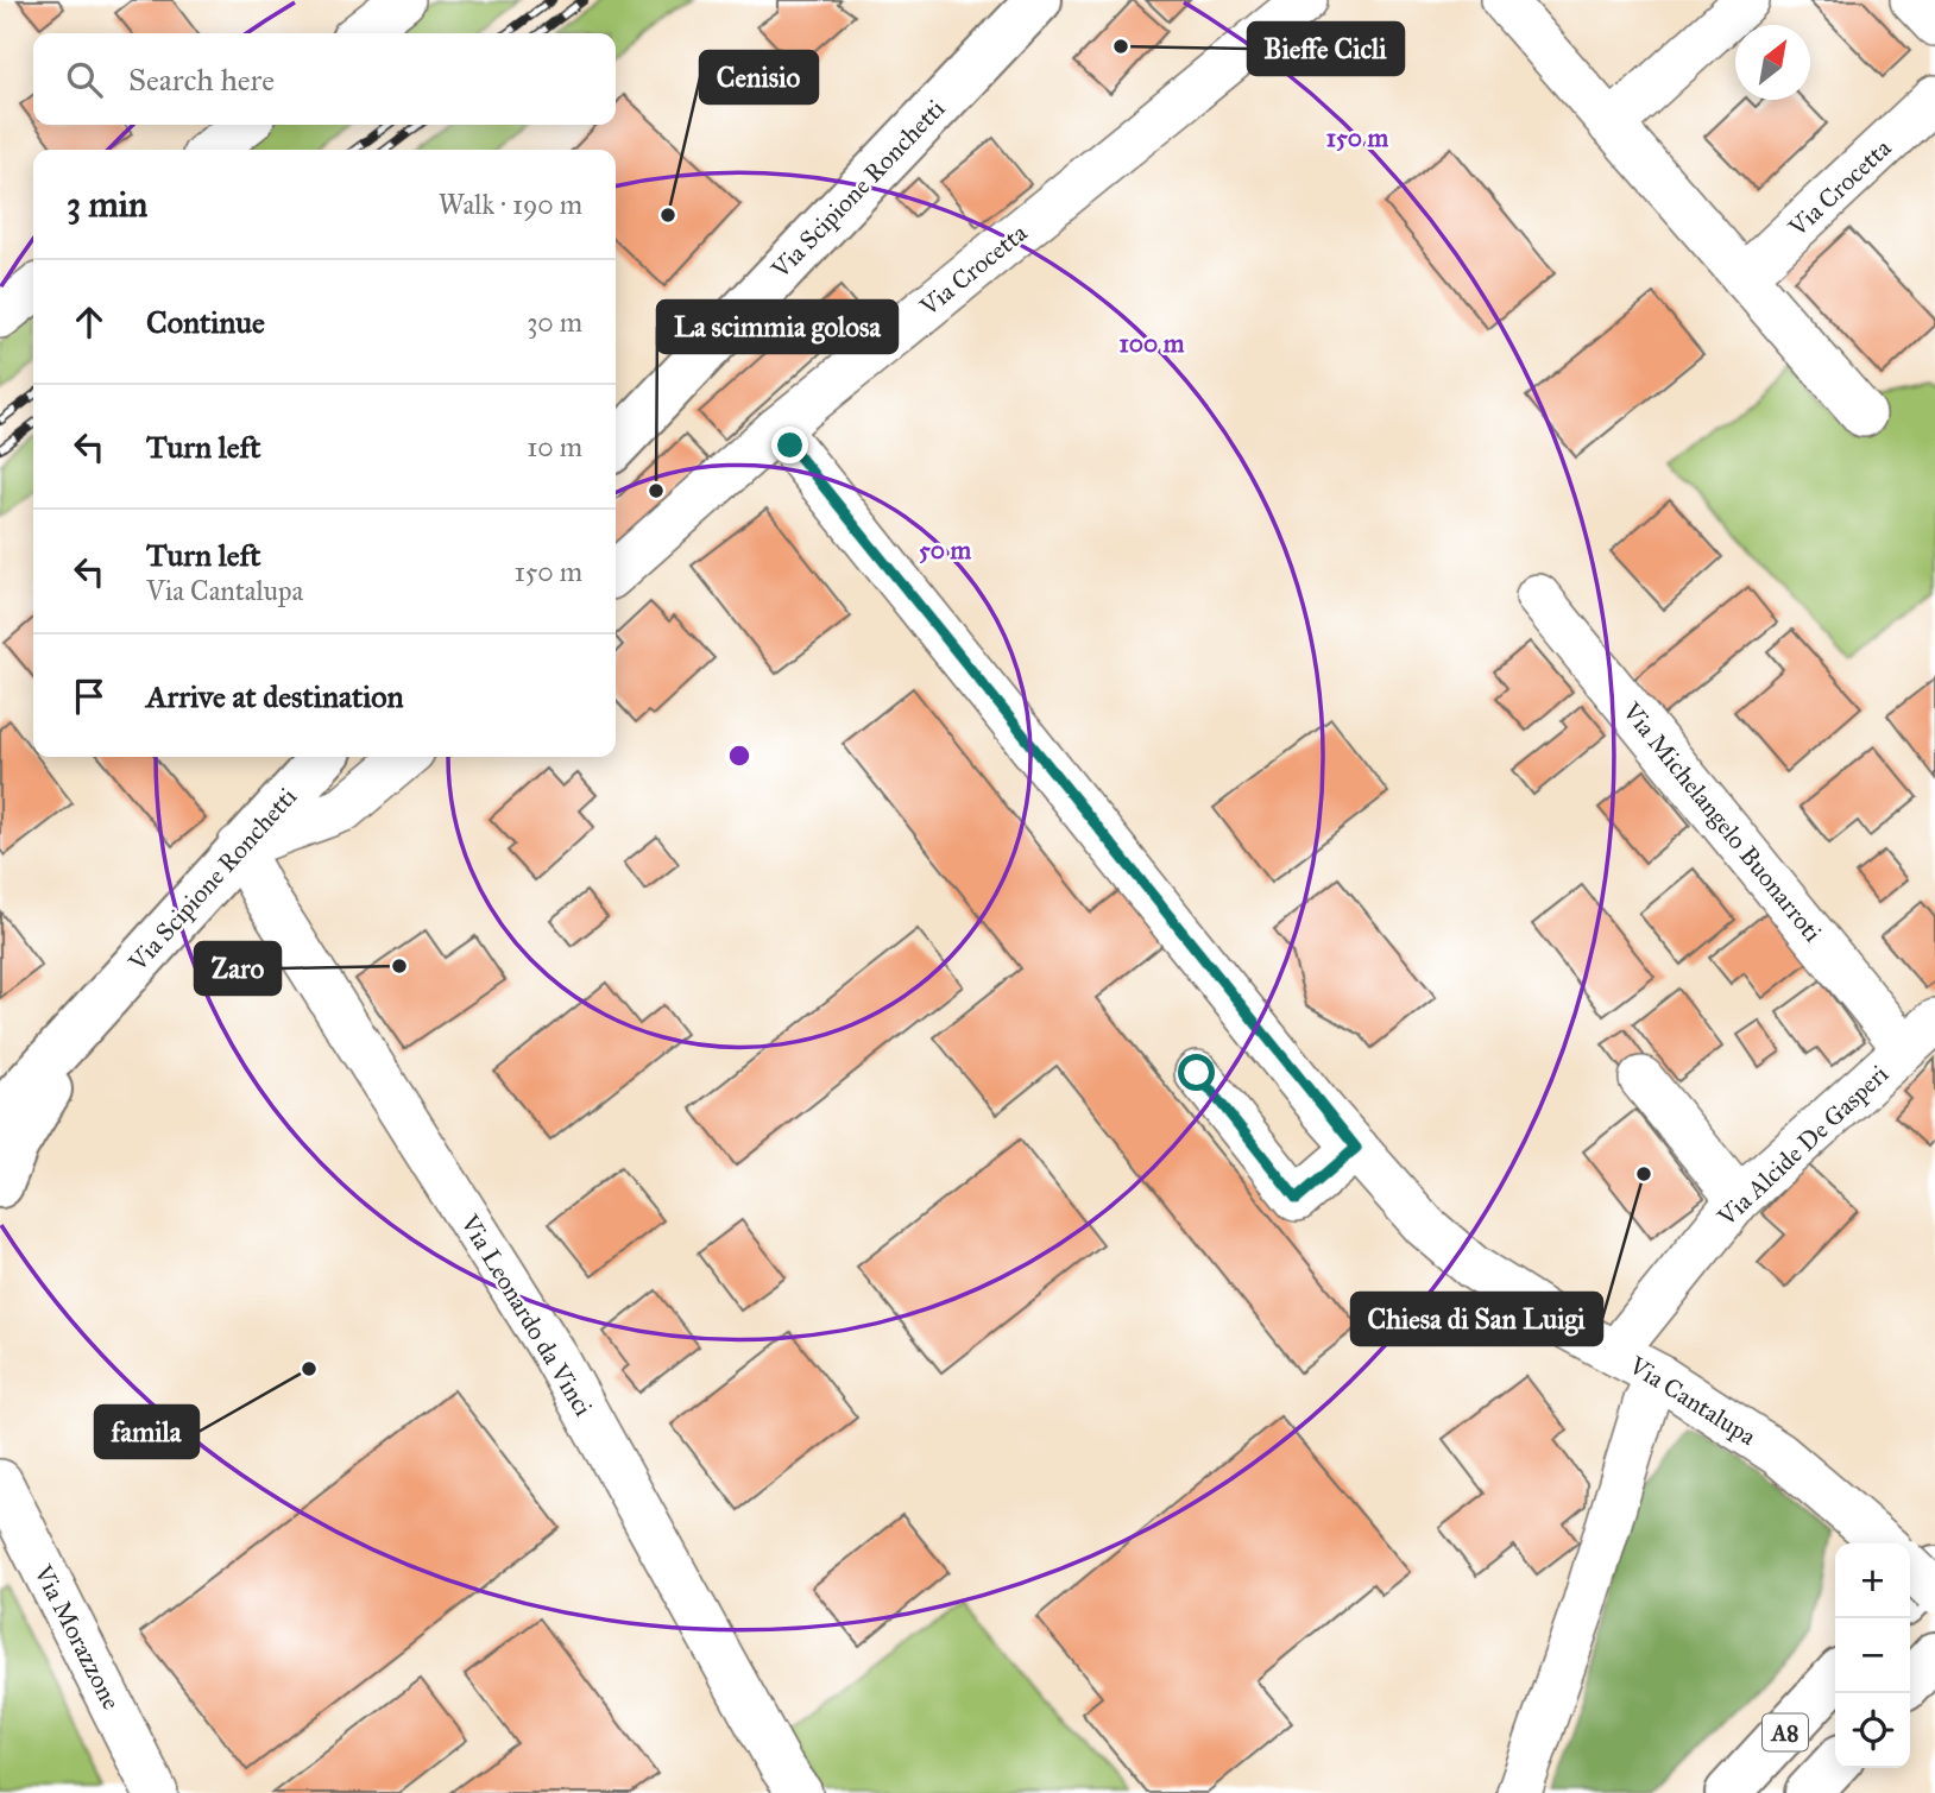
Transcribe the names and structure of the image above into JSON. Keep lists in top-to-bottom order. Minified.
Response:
{"streets":{"main road":["Via Scipione Ronchetti","A8"],"street":["Via Crocetta","Via Michelangelo Buonarroti","Via Alcide De Gasperi","Via Leonardo da Vinci","Via Cantalupa","Via Morazzone"]},"crossings":[["Via Crocetta","Via Cantalupa"],["Via Scipione Ronchetti","Via Leonardo da Vinci"],["Via Michelangelo Buonarroti","Via Alcide De Gasperi"],["Via Alcide De Gasperi","Via Cantalupa"]],"places":["Bieffe Cicli","Cenisio","La scimmia golosa","Zaro","Chiesa di San Luigi","famila"],"north":"top right","page":{"search":"Search here","heading":["3 min","Walk · 190 m"],"list":[["Continue","30 m"],["Turn left","10 m"],["Turn left","Via Cantalupa","150 m"],"Arrive at destination"],"map_buttons":["+","−"]},"rings":["150 m","100 m","50 m"]}
